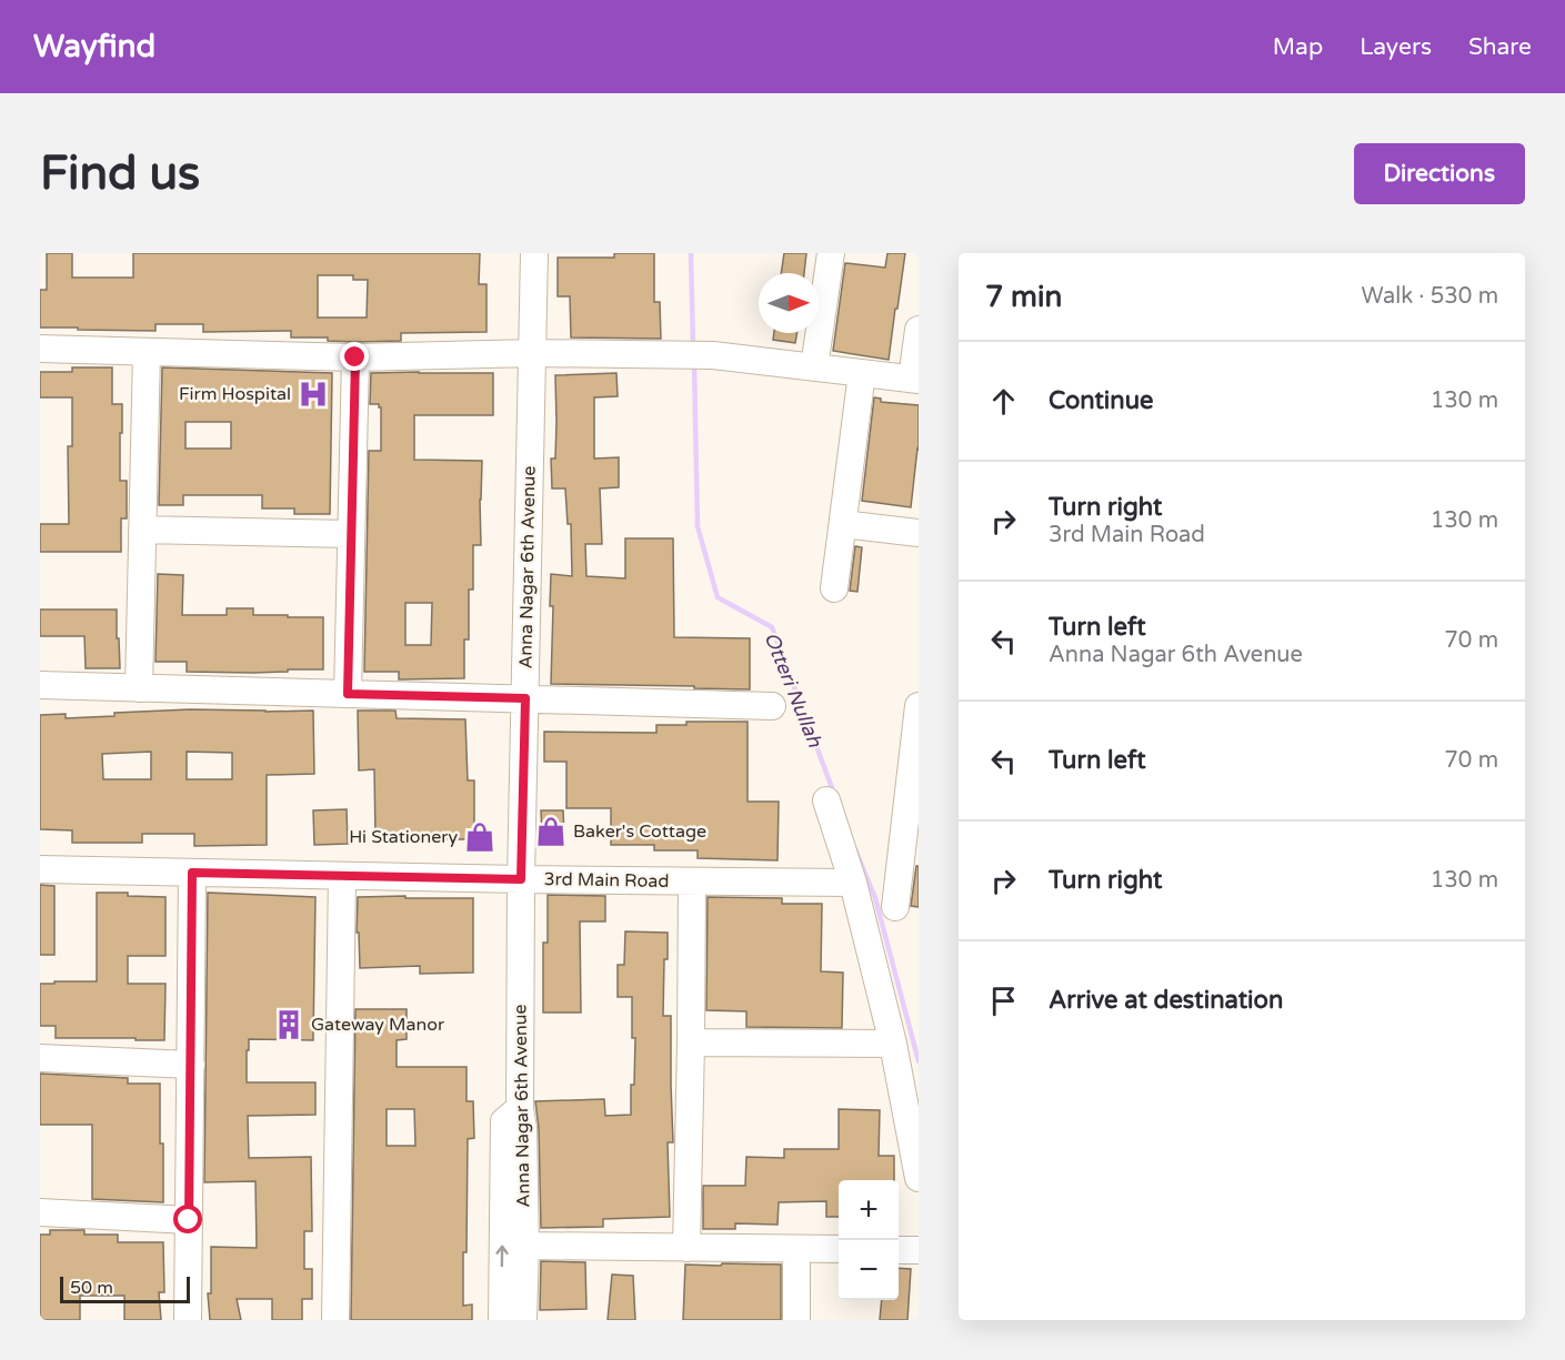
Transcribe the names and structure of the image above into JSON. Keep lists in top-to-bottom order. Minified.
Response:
{"streets":{"street":["Anna Nagar 6th Avenue","3rd Main Road"]},"crossings":[["Anna Nagar 6th Avenue","3rd Main Road"]],"water":["Otteri Nullah"],"places":{"hospital":["Firm Hospital"],"shop":["Baker's Cottage","Hi Stationery"],"building":["Gateway Manor"]},"scale_bar":"50 m","north":"right","page":{"header":"Wayfind","nav":["Map","Layers","Share"],"buttons":"Directions","title":"Find us","heading":["7 min","Walk · 530 m"],"list":[["Continue","130 m"],["Turn right","3rd Main Road","130 m"],["Turn left","Anna Nagar 6th Avenue","70 m"],["Turn left","70 m"],["Turn right","130 m"],"Arrive at destination"],"map_buttons":["+","−"],"scale":"50 m"}}
